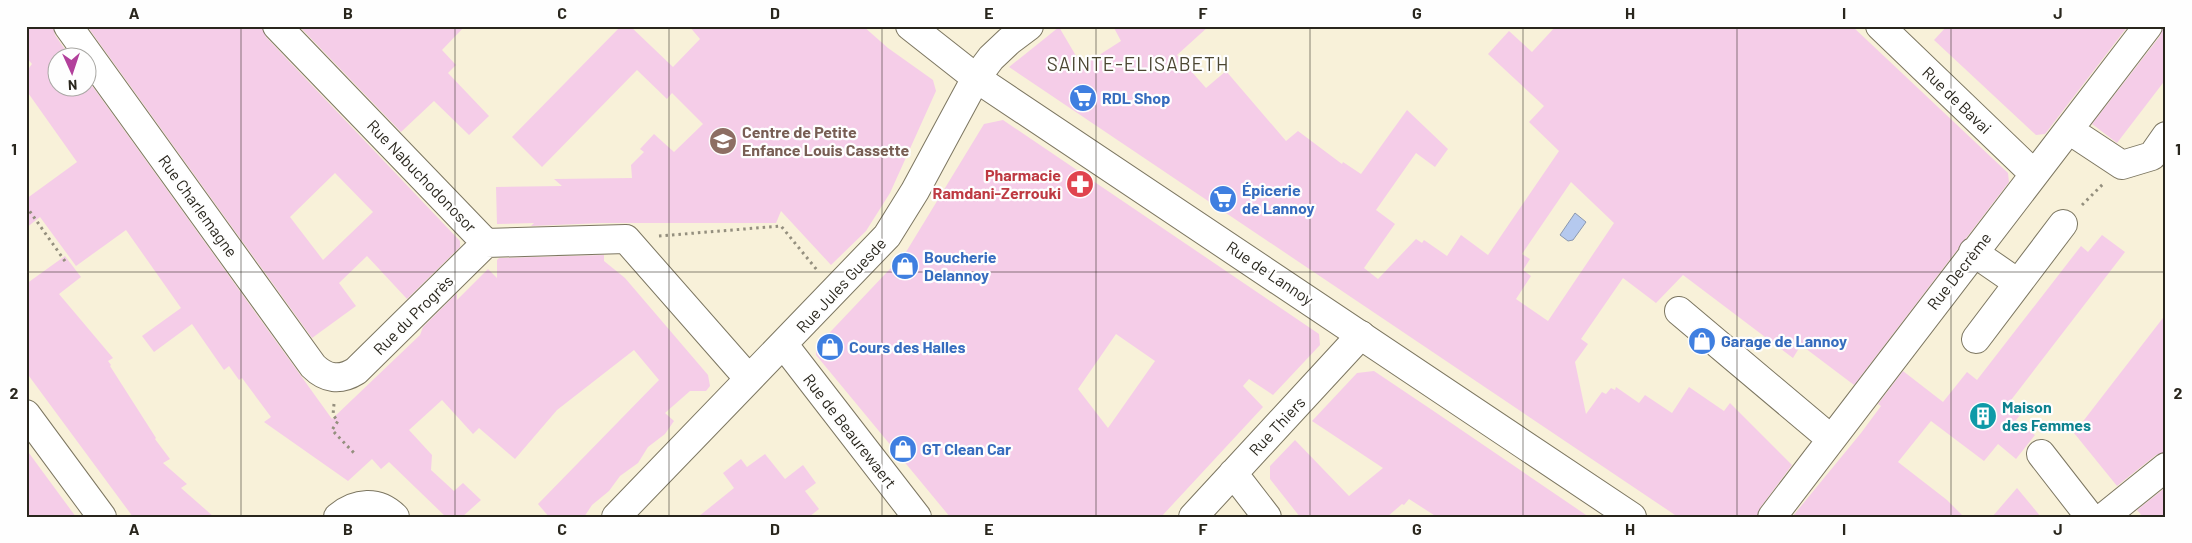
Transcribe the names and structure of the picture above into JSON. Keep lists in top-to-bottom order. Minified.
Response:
{"streets":{"street":["Rue de Bavai","Rue Nabuchodonosor","Rue Charlemagne","Rue Decrème","Rue de Lannoy","Rue Jules Guesde","Rue du Progrès","Rue Thiers","Rue de Beaurewaert"]},"crossings":[["Rue de Bavai","Rue Decrème"],["Rue Nabuchodonosor","Rue du Progrès"],["Rue Charlemagne","Rue du Progrès"],["Rue de Lannoy","Rue Jules Guesde"],["Rue de Lannoy","Rue Thiers"],["Rue Jules Guesde","Rue de Beaurewaert"]],"districts":["SAINTE-ELISABETH"],"places":{"supermarket":["RDL Shop","Épicerie de Lannoy"],"school or university":["Centre de Petite Enfance Louis Cassette"],"pharmacy":["Pharmacie Ramdani-Zerrouki"],"shop":["Boucherie Delannoy","Garage de Lannoy","Cours des Halles","GT Clean Car"],"building":["Maison des Femmes"]},"north":"bottom","grid":{"columns":["A","B","C","D","E","F","G","H","I","J"],"rows":["1","2"]}}
